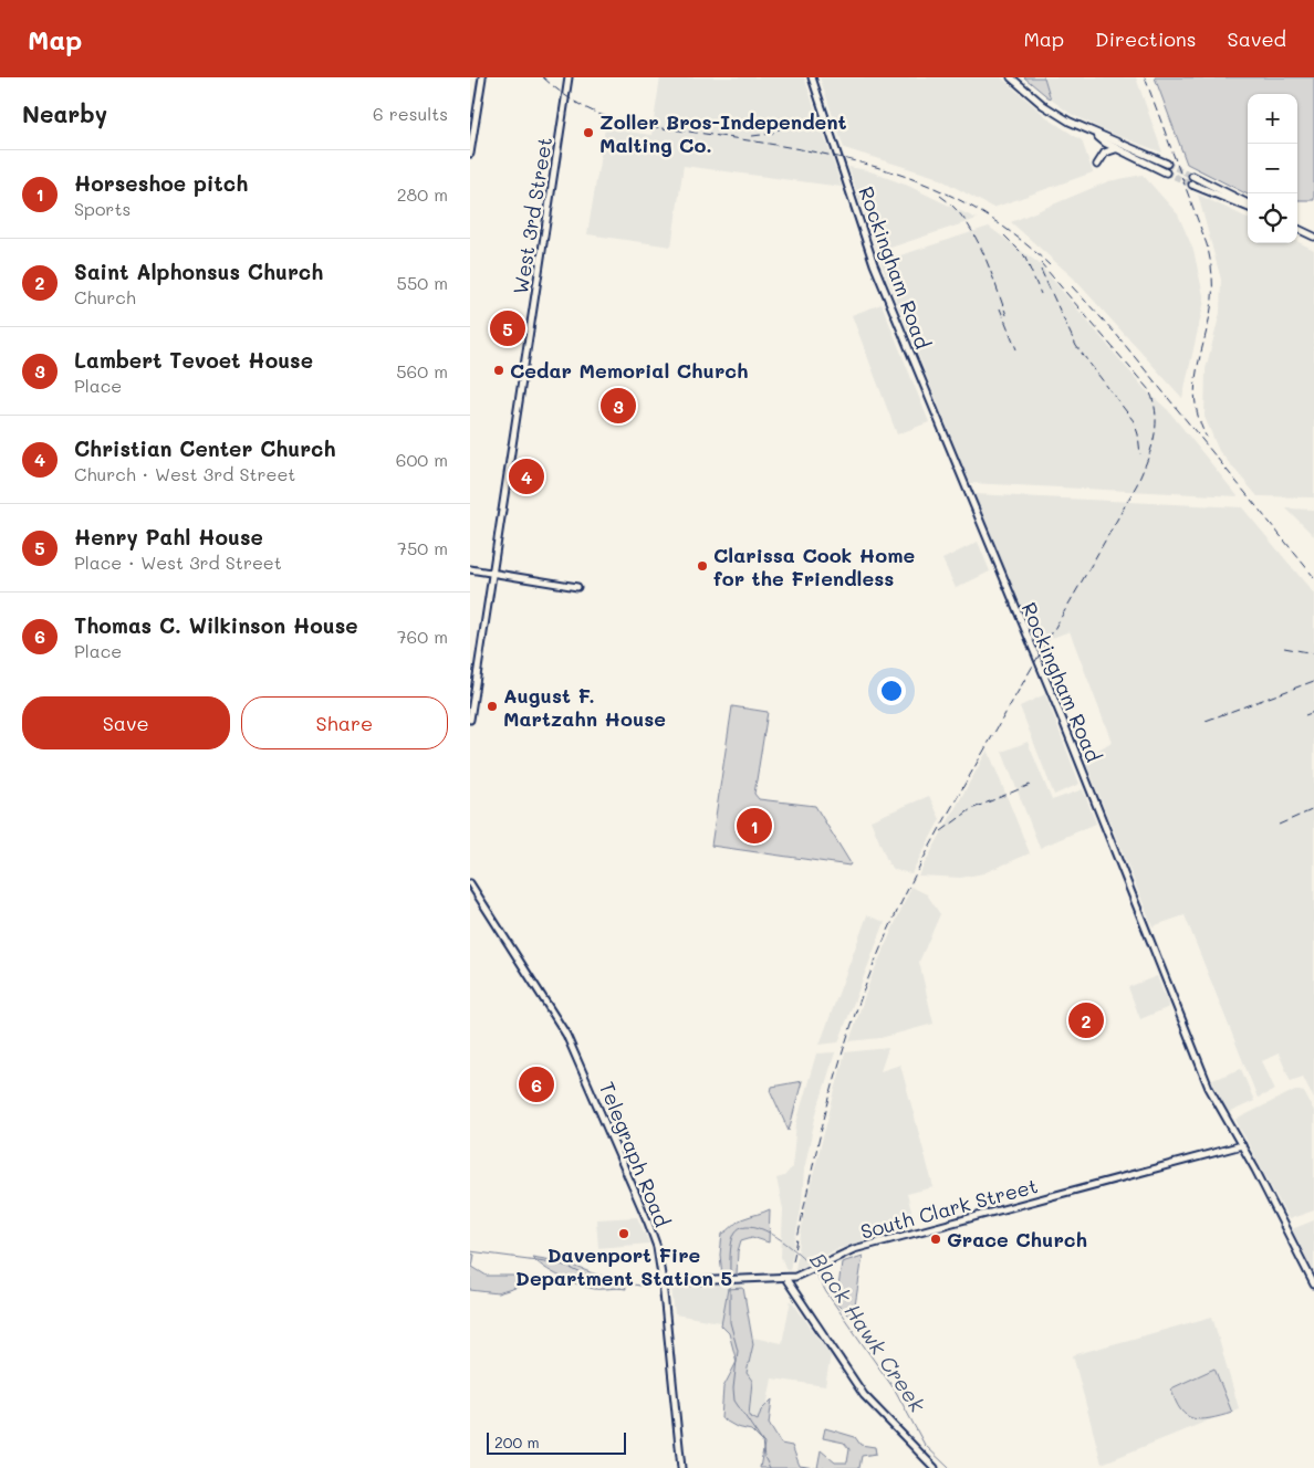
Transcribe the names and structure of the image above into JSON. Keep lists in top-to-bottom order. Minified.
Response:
{"streets":{"street":["West 3rd Street","Rockingham Road","Telegraph Road","South Clark Street"]},"crossings":[["Rockingham Road","South Clark Street"],["Telegraph Road","South Clark Street"]],"water":["Black Hawk Creek"],"places":["Zoller Bros-Independent Malting Co.","Cedar Memorial Church","Clarissa Cook Home for the Friendless","August F. Martzahn House","Davenport Fire Department Station 5","Grace Church"],"scale_bar":"200 m","page":{"header":"Map","nav":["Map","Directions","Saved"],"heading":["Nearby","6 results"],"map_buttons":["+","−"],"list":[{"mark":"1","name":"Horseshoe pitch","note":"Sports","value":"280 m"},{"mark":"2","name":"Saint Alphonsus Church","note":"Church","value":"550 m"},{"mark":"3","name":"Lambert Tevoet House","note":"Place","value":"560 m"},{"mark":"4","name":"Christian Center Church","note":"Church · West 3rd Street","value":"600 m"},{"mark":"5","name":"Henry Pahl House","note":"Place · West 3rd Street","value":"750 m"},{"mark":"6","name":"Thomas C. Wilkinson House","note":"Place","value":"760 m"}],"pins":["5","3","4","1","2","6"],"buttons":["Save","Share"],"scale":"200 m"}}
